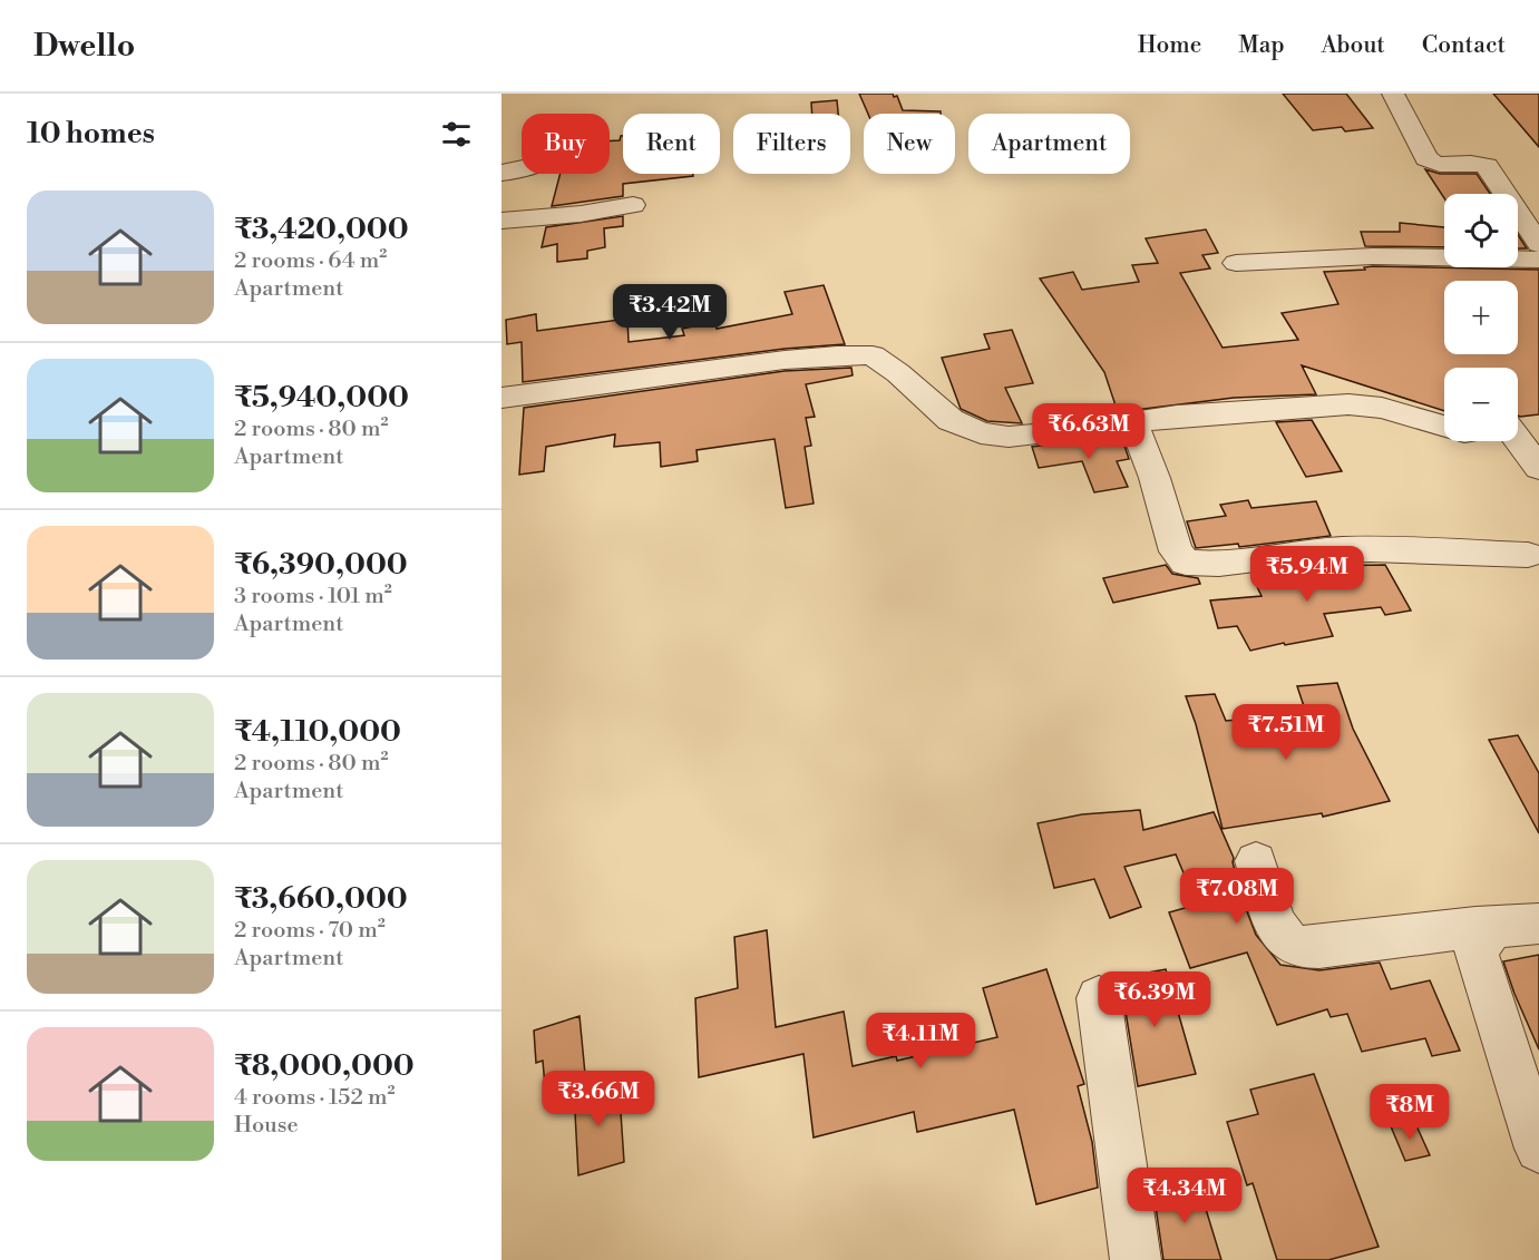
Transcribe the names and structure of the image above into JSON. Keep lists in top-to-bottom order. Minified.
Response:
{"page":{"header":"Dwello","nav":["Home","Map","About","Contact"],"heading":"10 homes","chip":["Buy","Rent","Filters","New","Apartment"],"list":[{"name":"₹3,420,000","note":"2 rooms · 64 m² · Apartment"},{"name":"₹5,940,000","note":"2 rooms · 80 m² · Apartment"},{"name":"₹6,390,000","note":"3 rooms · 101 m² · Apartment"},{"name":"₹4,110,000","note":"2 rooms · 80 m² · Apartment"},{"name":"₹3,660,000","note":"2 rooms · 70 m² · Apartment"},{"name":"₹8,000,000","note":"4 rooms · 152 m² · House"}],"map_buttons":["+","−"],"price":["₹3.42M","₹6.63M","₹5.94M","₹7.51M","₹7.08M","₹6.39M","₹4.11M","₹3.66M","₹8M","₹4.34M"]}}
